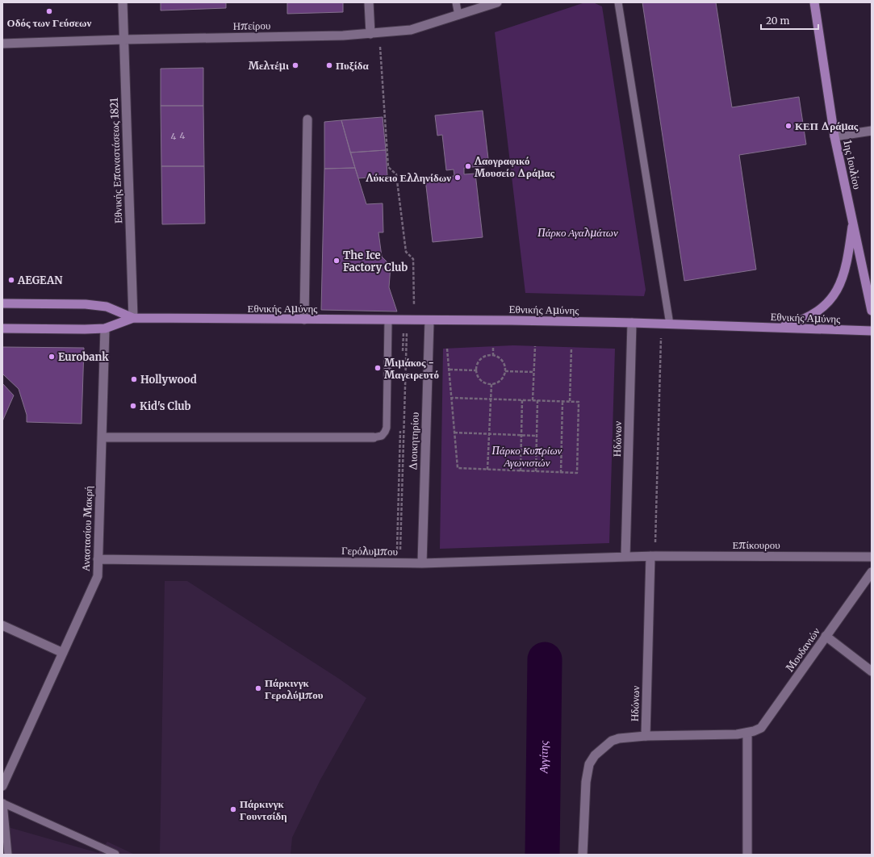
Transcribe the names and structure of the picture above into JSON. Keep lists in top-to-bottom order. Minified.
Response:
{"streets":{"main road":["1ης Ιουλίου","Εθνικής Αμύνης"],"street":["Ηπείρου","Εθνικής Επαναστάσεως 1821","Ηδώνων","Διοικητηρίου","Αναστασίου Μακρή","Επίκουρου","Γερόλυμπου","Μουδανιών"]},"crossings":[["Ηπείρου","Εθνικής Επαναστάσεως 1821"],["Εθνικής Επαναστάσεως 1821","Εθνικής Αμύνης"],["Εθνικής Αμύνης","Ηδώνων"],["Εθνικής Αμύνης","Διοικητηρίου"],["Ηδώνων","Επίκουρου"],["Ηδώνων","Γερόλυμπου"],["Ηδώνων","Μουδανιών"],["Διοικητηρίου","Γερόλυμπου"],["Αναστασίου Μακρή","Γερόλυμπου"],["Επίκουρου","Γερόλυμπου"]],"water":["Αγγίτης"],"parks":["Πάρκο Αγαλμάτων","Πάρκο Κυπρίων Αγωνιστών"],"places":["Οδός των Γεύσεων","Μελτέμι","Πυξίδα","ΚΕΠ Δράμας","Λαογραφικό Μουσείο Δράμας","Λύκειο Ελληνίδων","The Ice Factory Club","AEGEAN","Eurobank","Μιμάκος - Μαγειρευτό","Hollywood","Kid's Club","Πάρκινγκ Γερολύμπου","Πάρκινγκ Γουντσίδη"],"house_numbers":["4","4"],"scale_bar":"20 m"}
